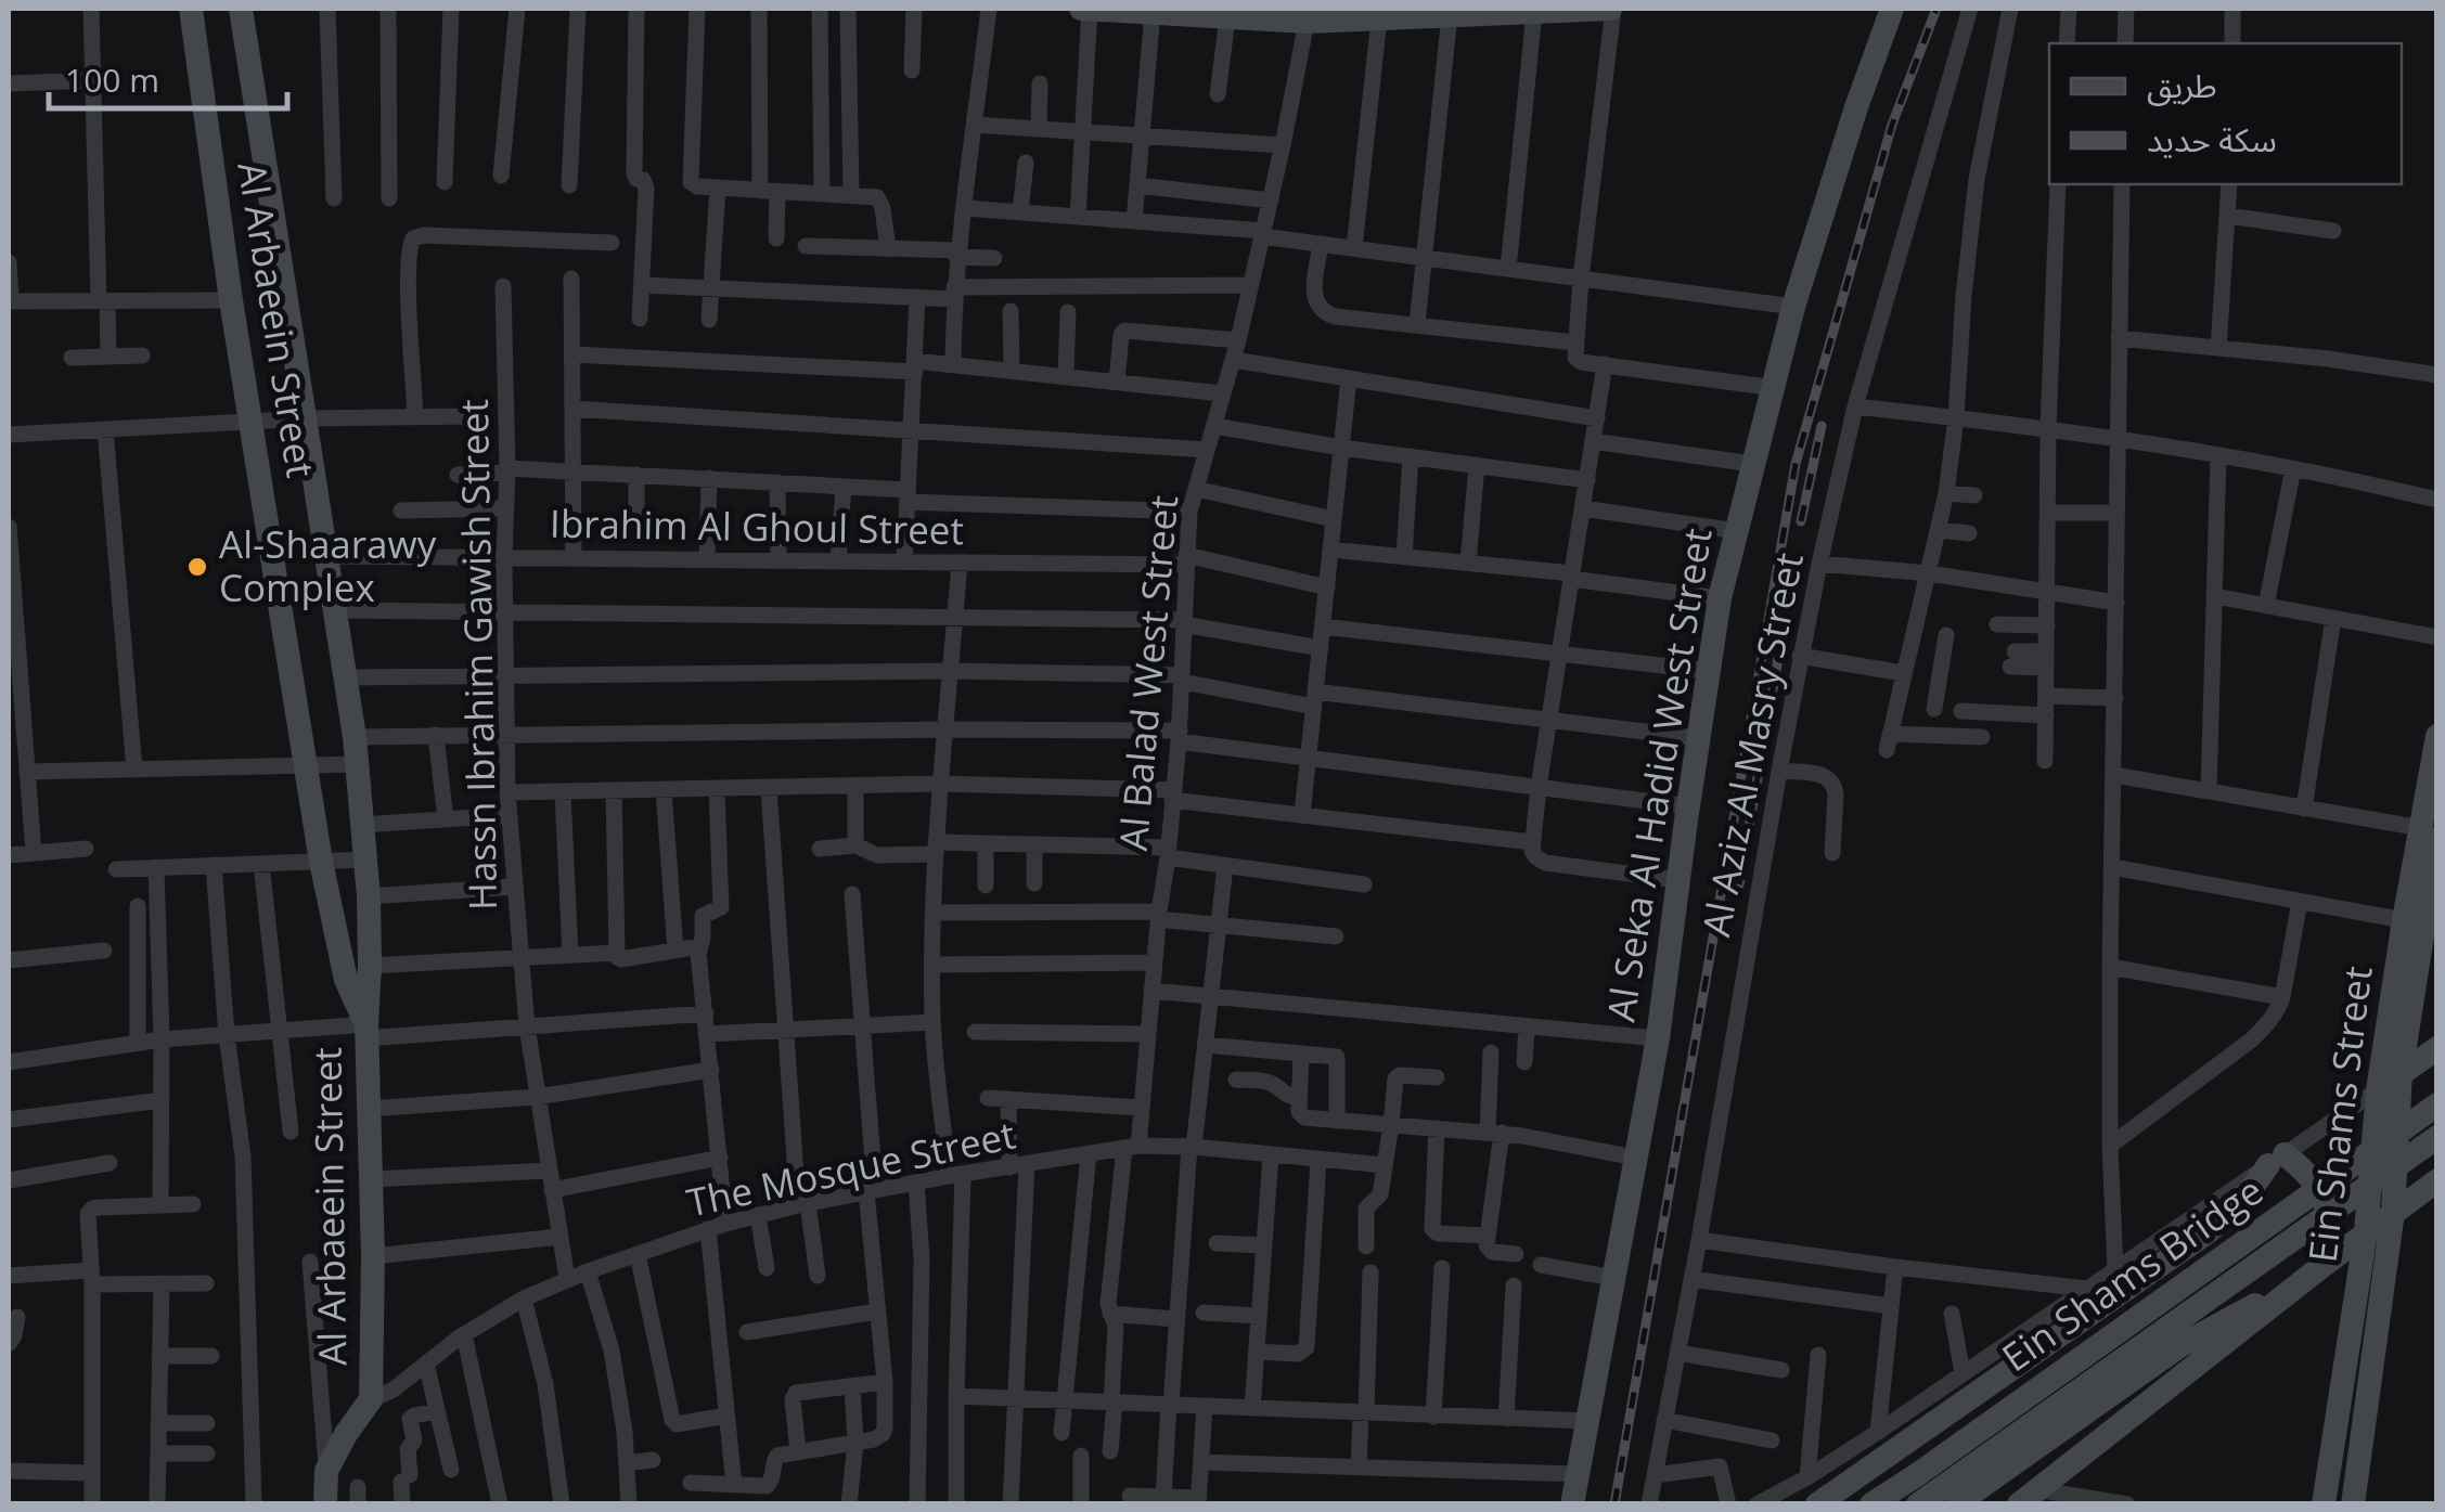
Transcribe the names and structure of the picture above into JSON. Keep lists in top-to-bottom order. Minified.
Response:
{"streets":{"street":["Al Arbaeein Street","Ibrahim Al Ghoul Street","Hassn Ibrahim Gawish Street","Al Balad West Street","Al Aziz Al Masry Street","Al Seka Al Hadid West Street","Ein Shams Street","The Mosque Street","Ein Shams Bridge"]},"crossings":[["Al Arbaeein Street","Ibrahim Al Ghoul Street"],["Al Arbaeein Street","The Mosque Street"],["Ibrahim Al Ghoul Street","Hassn Ibrahim Gawish Street"],["Ibrahim Al Ghoul Street","Al Balad West Street"],["Hassn Ibrahim Gawish Street","The Mosque Street"],["Al Balad West Street","The Mosque Street"]],"places":["Al-Shaarawy Complex"],"legend":["طريق","سكة حديد"],"scale_bar":"100 m"}
